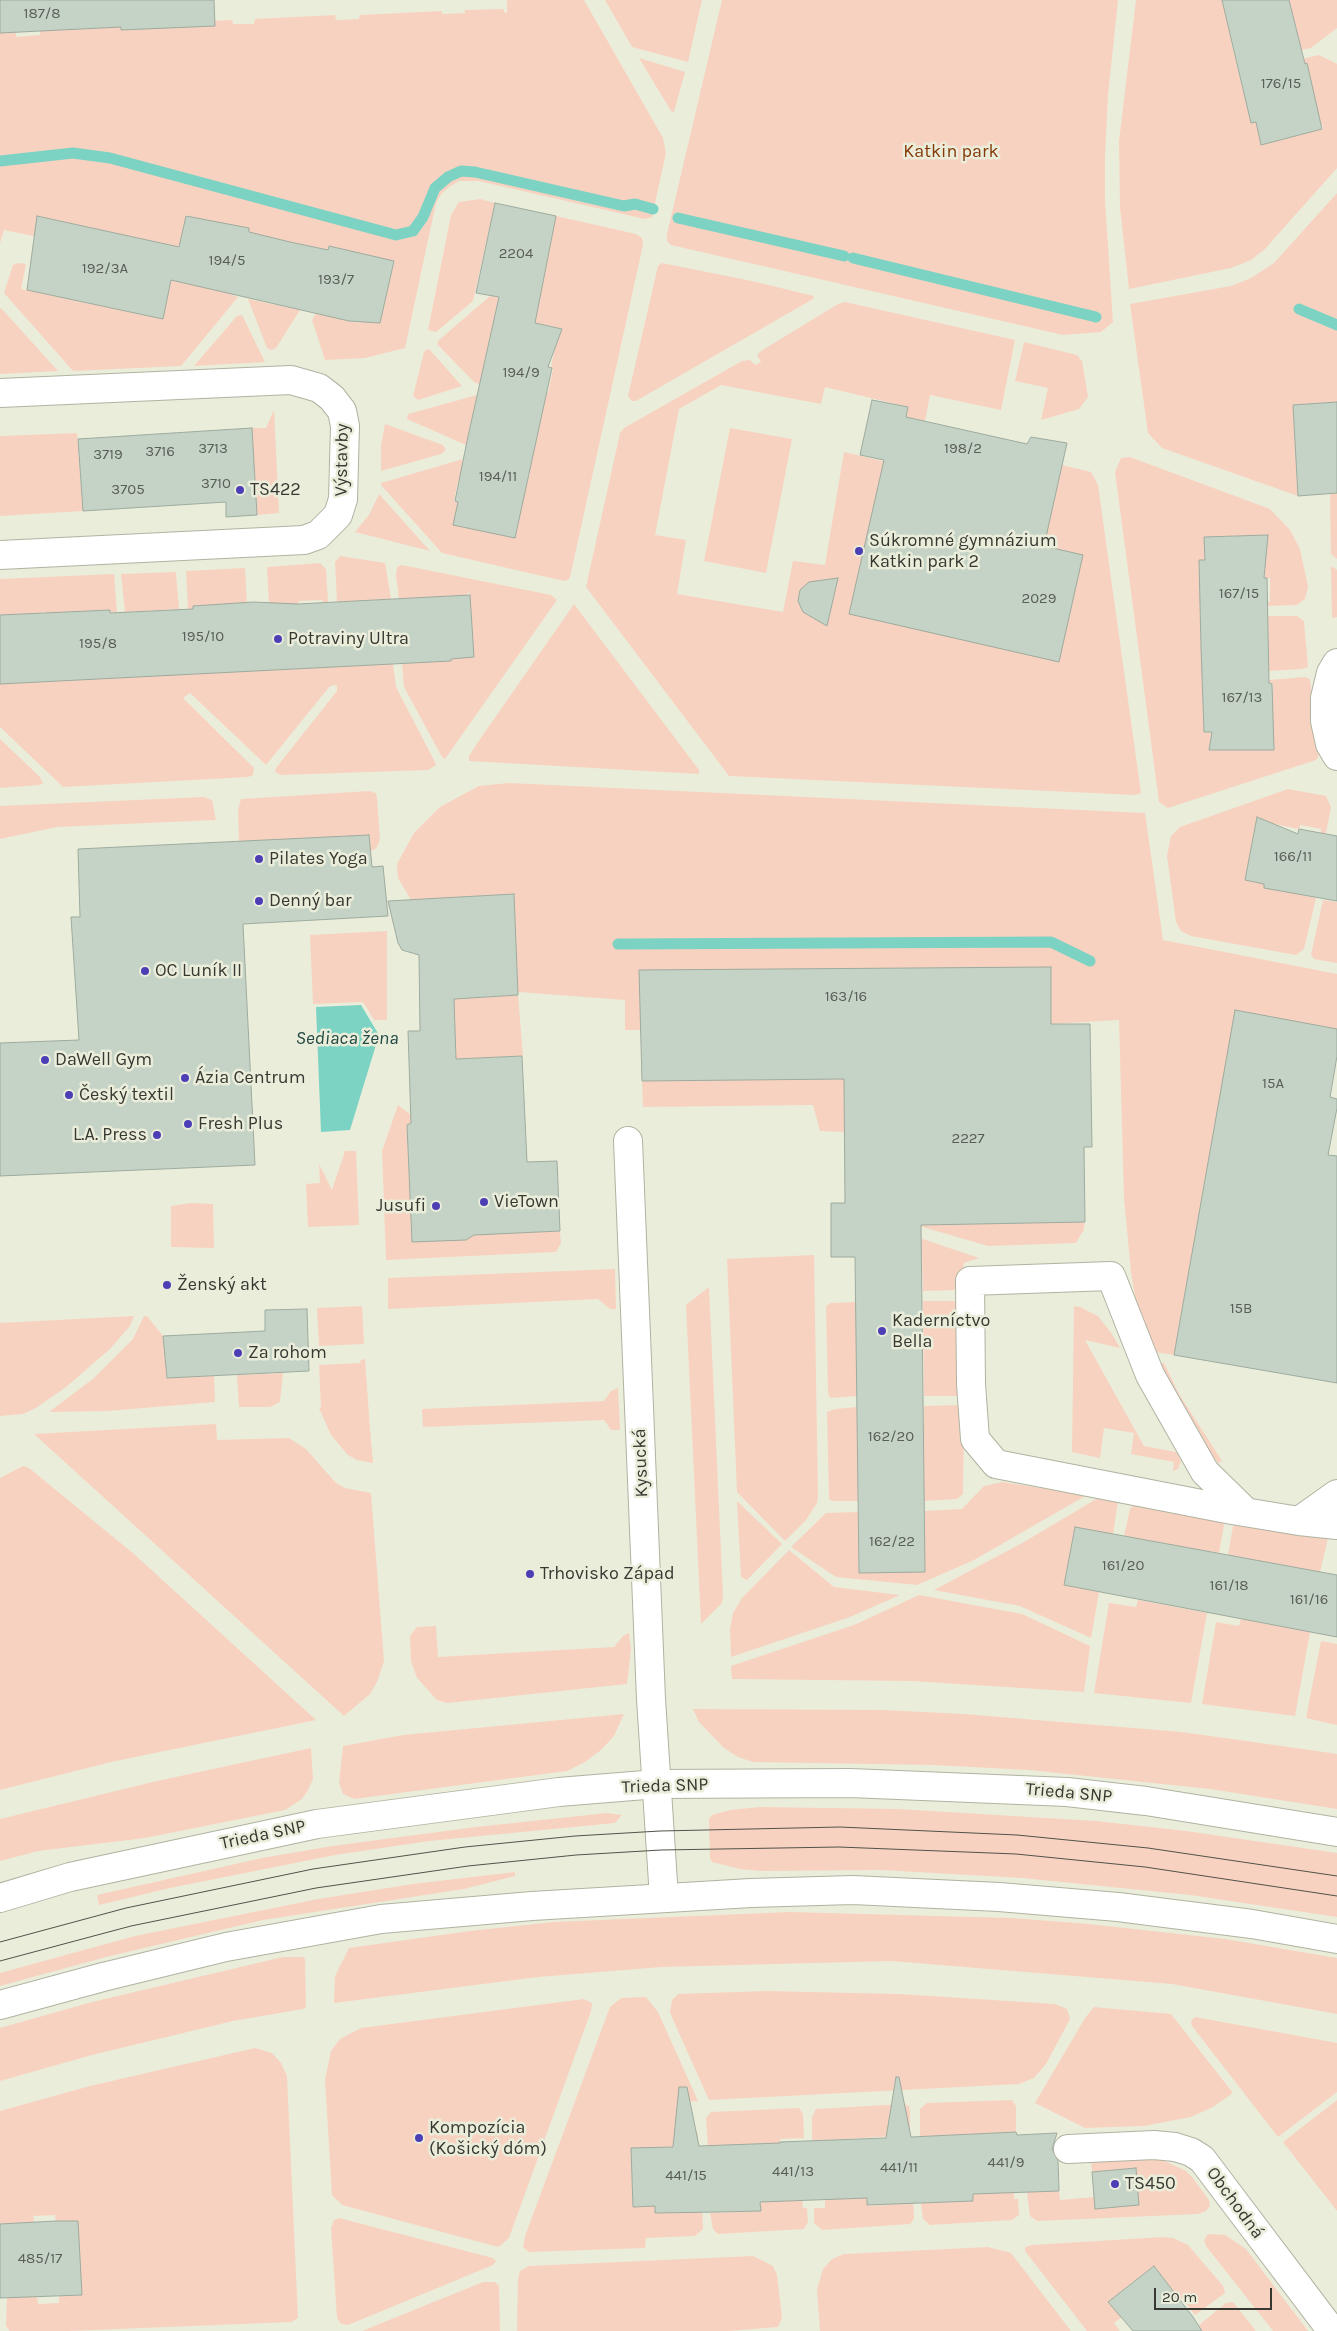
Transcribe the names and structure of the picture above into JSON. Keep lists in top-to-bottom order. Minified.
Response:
{"streets":{"street":["Výstavby","Kysucká","Trieda SNP","Obchodná"]},"crossings":[["Kysucká","Trieda SNP"]],"water":["Sediaca žena"],"parks":["Katkin park"],"places":["TS422","Súkromné gymnázium Katkin park 2","Potraviny Ultra","Pilates Yoga","Denný bar","OC Luník II","DaWell Gym","Ázia Centrum","Český textil","Fresh Plus","L.A. Press","VieTown","Jusufi","Ženský akt","Kaderníctvo Bella","Za rohom","Trhovisko Západ","Kompozícia (Košický dóm)","TS450"],"house_numbers":["187/8","176/15","2204","194/5","192/3A","193/7","194/9","3713","198/2","3716","3719","194/11","3710","3705","167/15","2029","195/10","195/8","167/13","166/11","163/16","15A","2227","15B","162/20","162/22","161/20","161/18","161/16","441/9","441/11","441/13","441/15","485/17"],"scale_bar":"20 m"}
